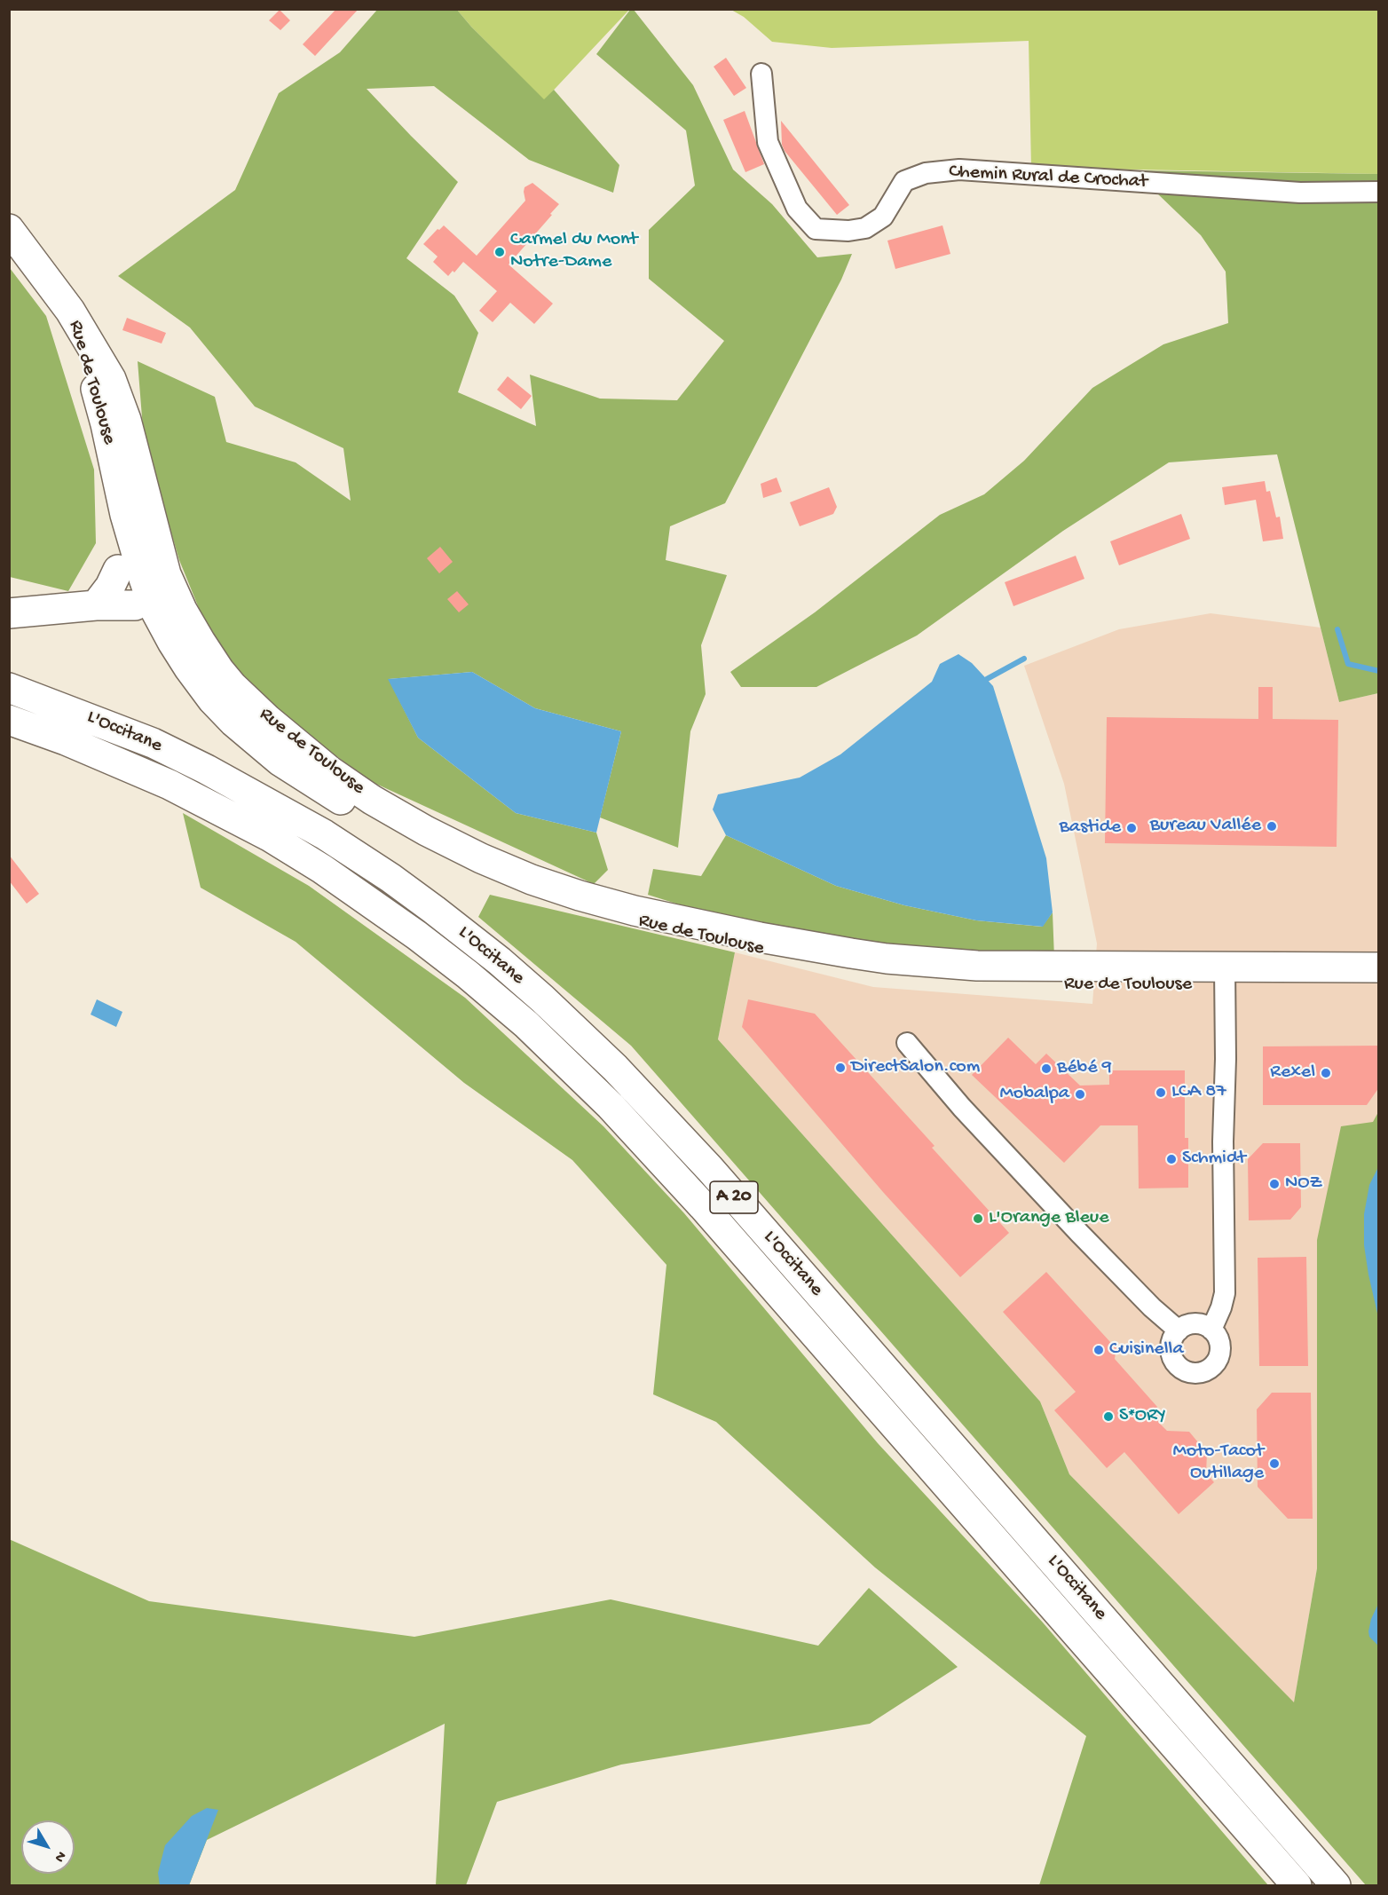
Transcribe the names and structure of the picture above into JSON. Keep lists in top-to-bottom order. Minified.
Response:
{"streets":{"main road":["Rue de Toulouse","L'Occitane","A 20"],"street":["Chemin Rural de Crochat"]},"places":["Carmel du Mont Notre-Dame","Bureau Vallée","Bastide","DirectSalon.com","Bébé 9","Rexel","LCA 87","Mobalpa","Schmidt","NOZ","L'Orange Bleue","Cuisinella","S*ORY","Moto-Tacot Outillage"],"north":"bottom right"}
